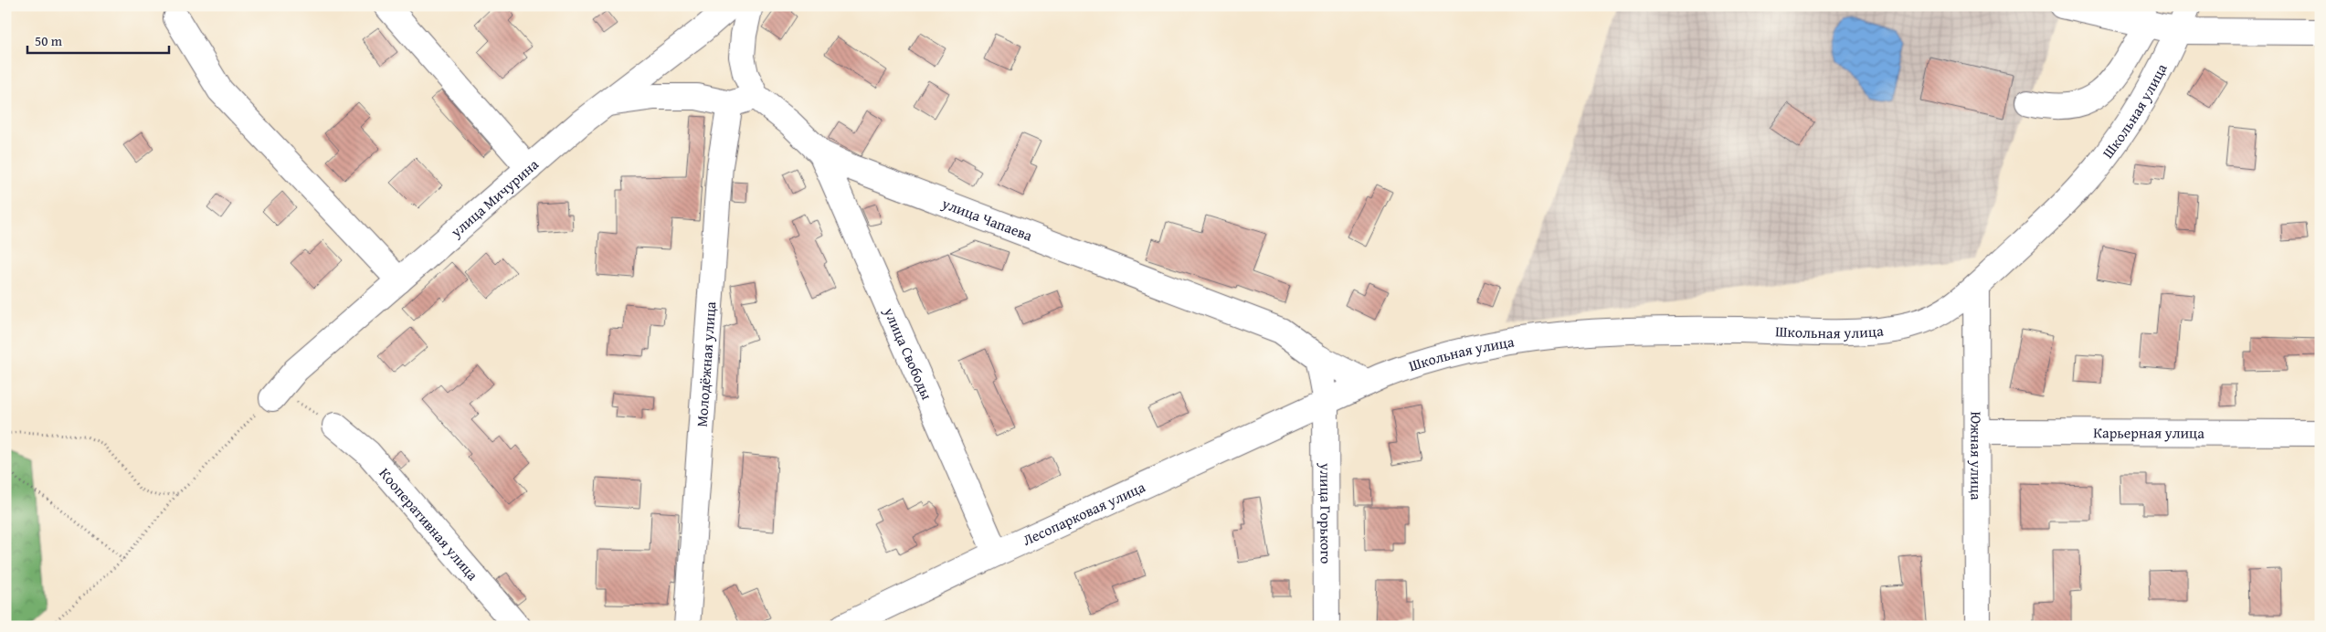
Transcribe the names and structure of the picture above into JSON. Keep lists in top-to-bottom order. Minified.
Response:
{"streets":{"street":["Школьная улица","улица Мичурина","улица Чапаева","улица Свободы","Молодёжная улица","Карьерная улица","Южная улица","Лесопарковая улица","улица Горького","Кооперативная улица"]},"crossings":[["Школьная улица","улица Чапаева"],["Школьная улица","Южная улица"],["Школьная улица","Лесопарковая улица"],["Школьная улица","улица Горького"],["улица Мичурина","улица Чапаева"],["улица Мичурина","Молодёжная улица"],["улица Чапаева","улица Свободы"],["улица Свободы","Лесопарковая улица"],["Карьерная улица","Южная улица"],["Лесопарковая улица","улица Горького"]],"scale_bar":"50 m"}
